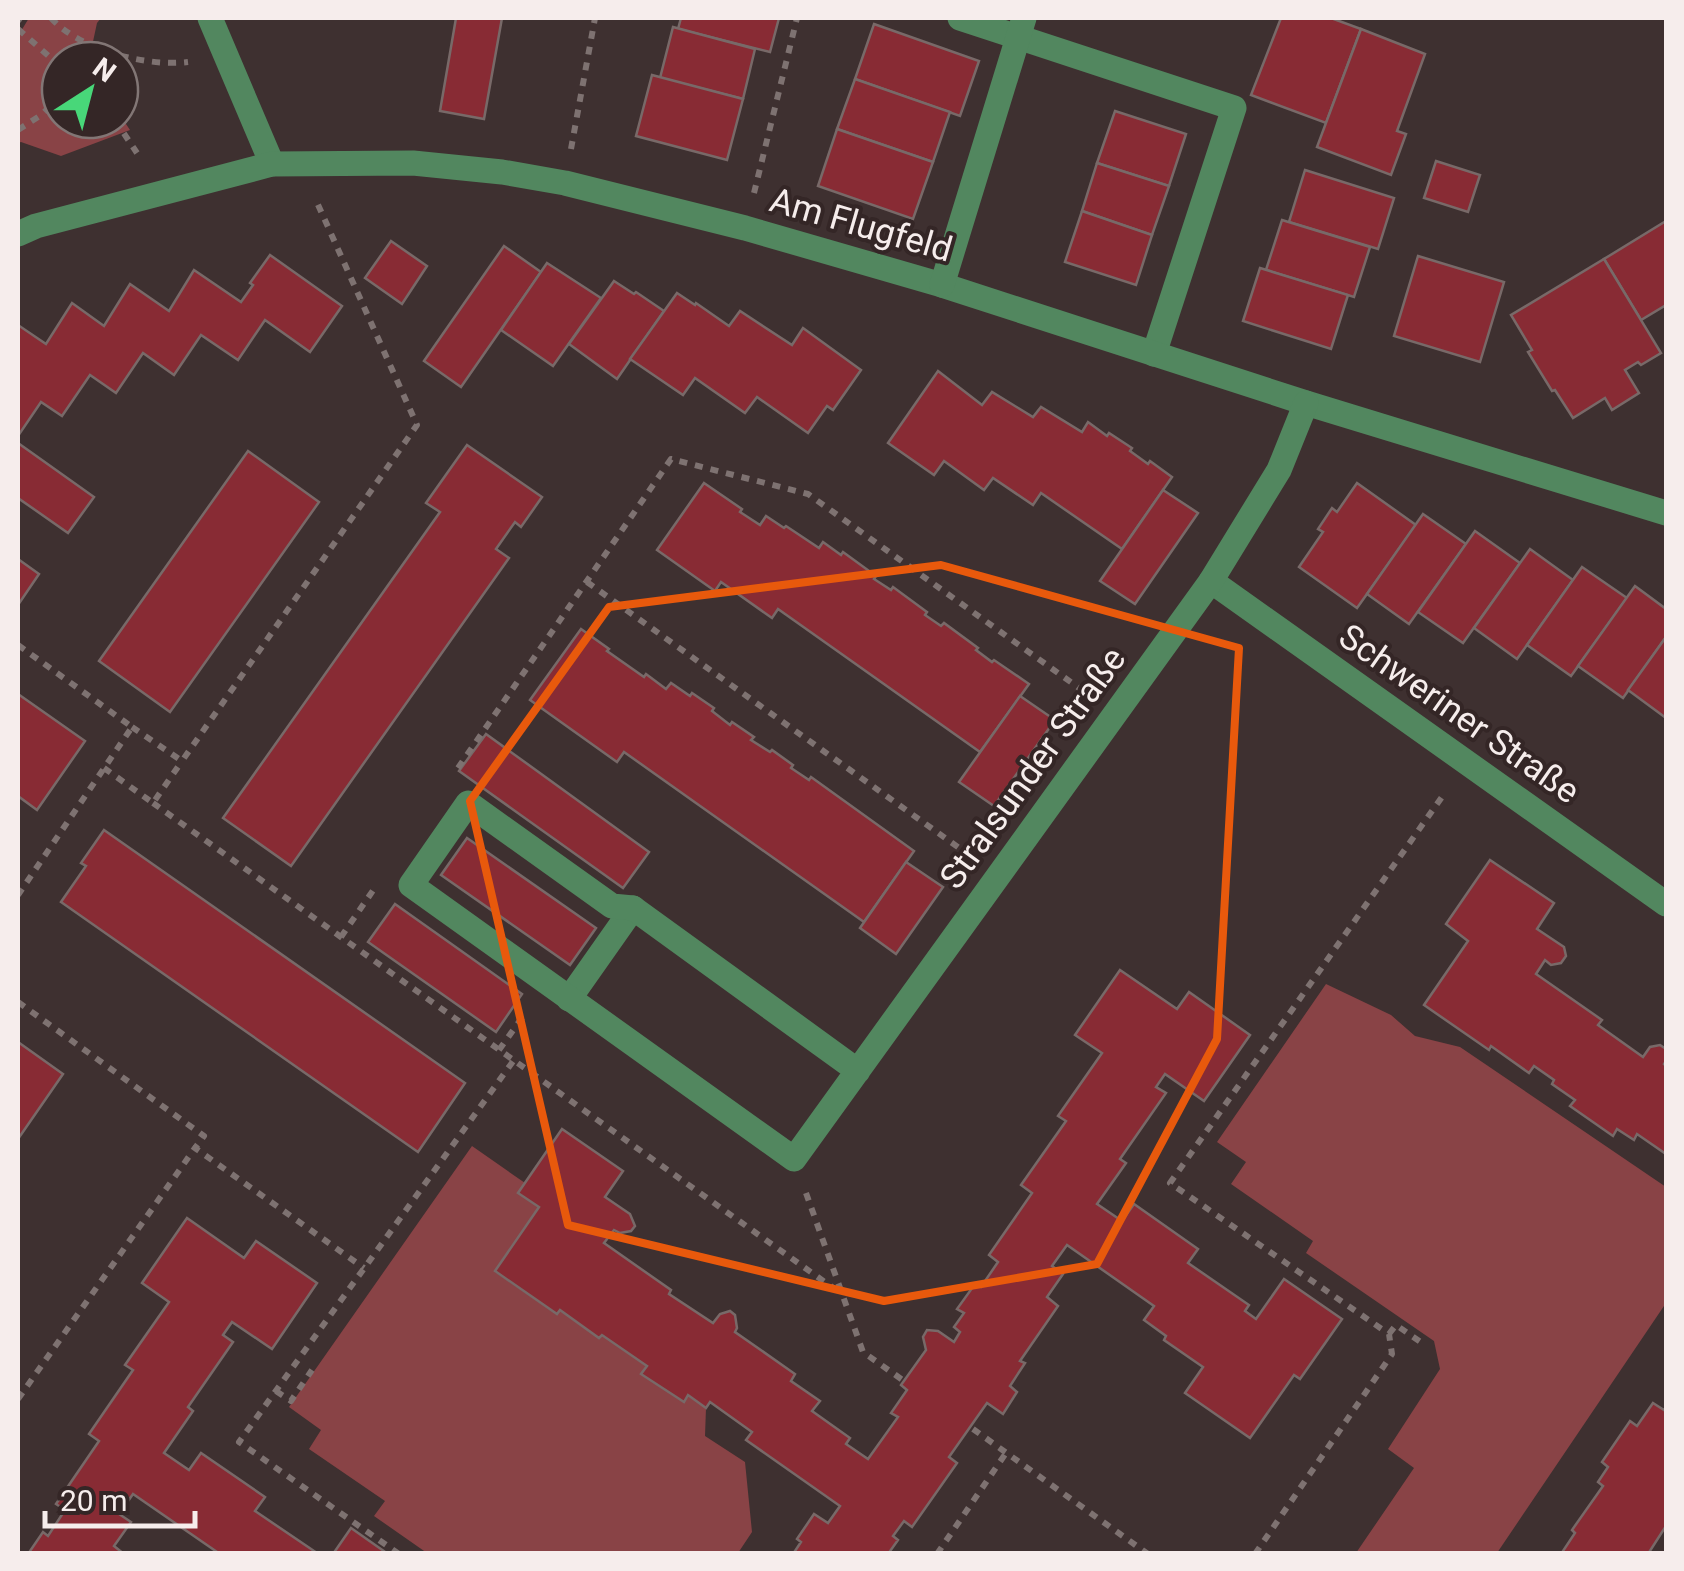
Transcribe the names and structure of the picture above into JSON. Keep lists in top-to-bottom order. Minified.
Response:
{"streets":{"street":["Am Flugfeld","Schweriner Straße","Stralsunder Straße"]},"crossings":[["Am Flugfeld","Stralsunder Straße"],["Schweriner Straße","Stralsunder Straße"]],"scale_bar":"20 m","north":"top right"}
